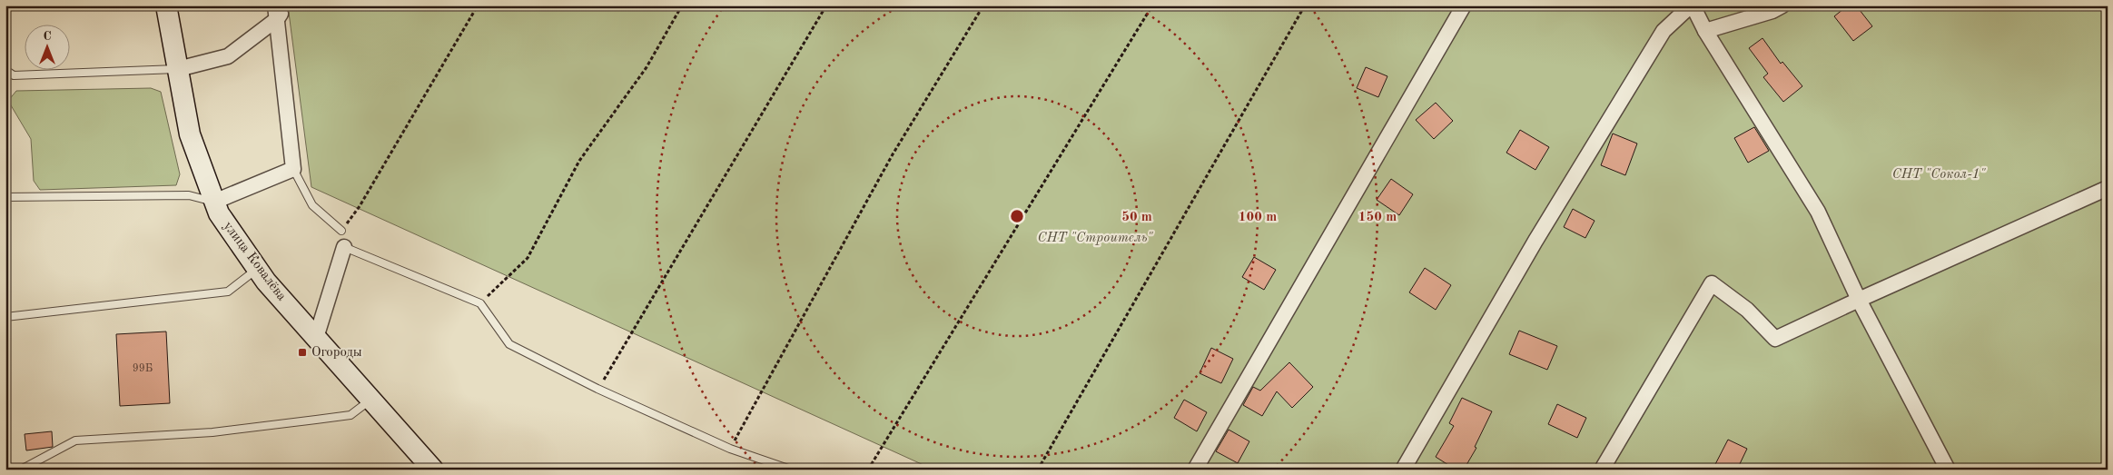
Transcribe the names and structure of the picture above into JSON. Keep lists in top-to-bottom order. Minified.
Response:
{"streets":{"street":["улица Ковалёва"]},"parks":["СНТ \"Сокол-1\"","СНТ \"Строитель\""],"places":{"transit":["Огороды"]},"house_numbers":["99Б"],"north":"top","rings":["50 m","100 m","150 m"]}
